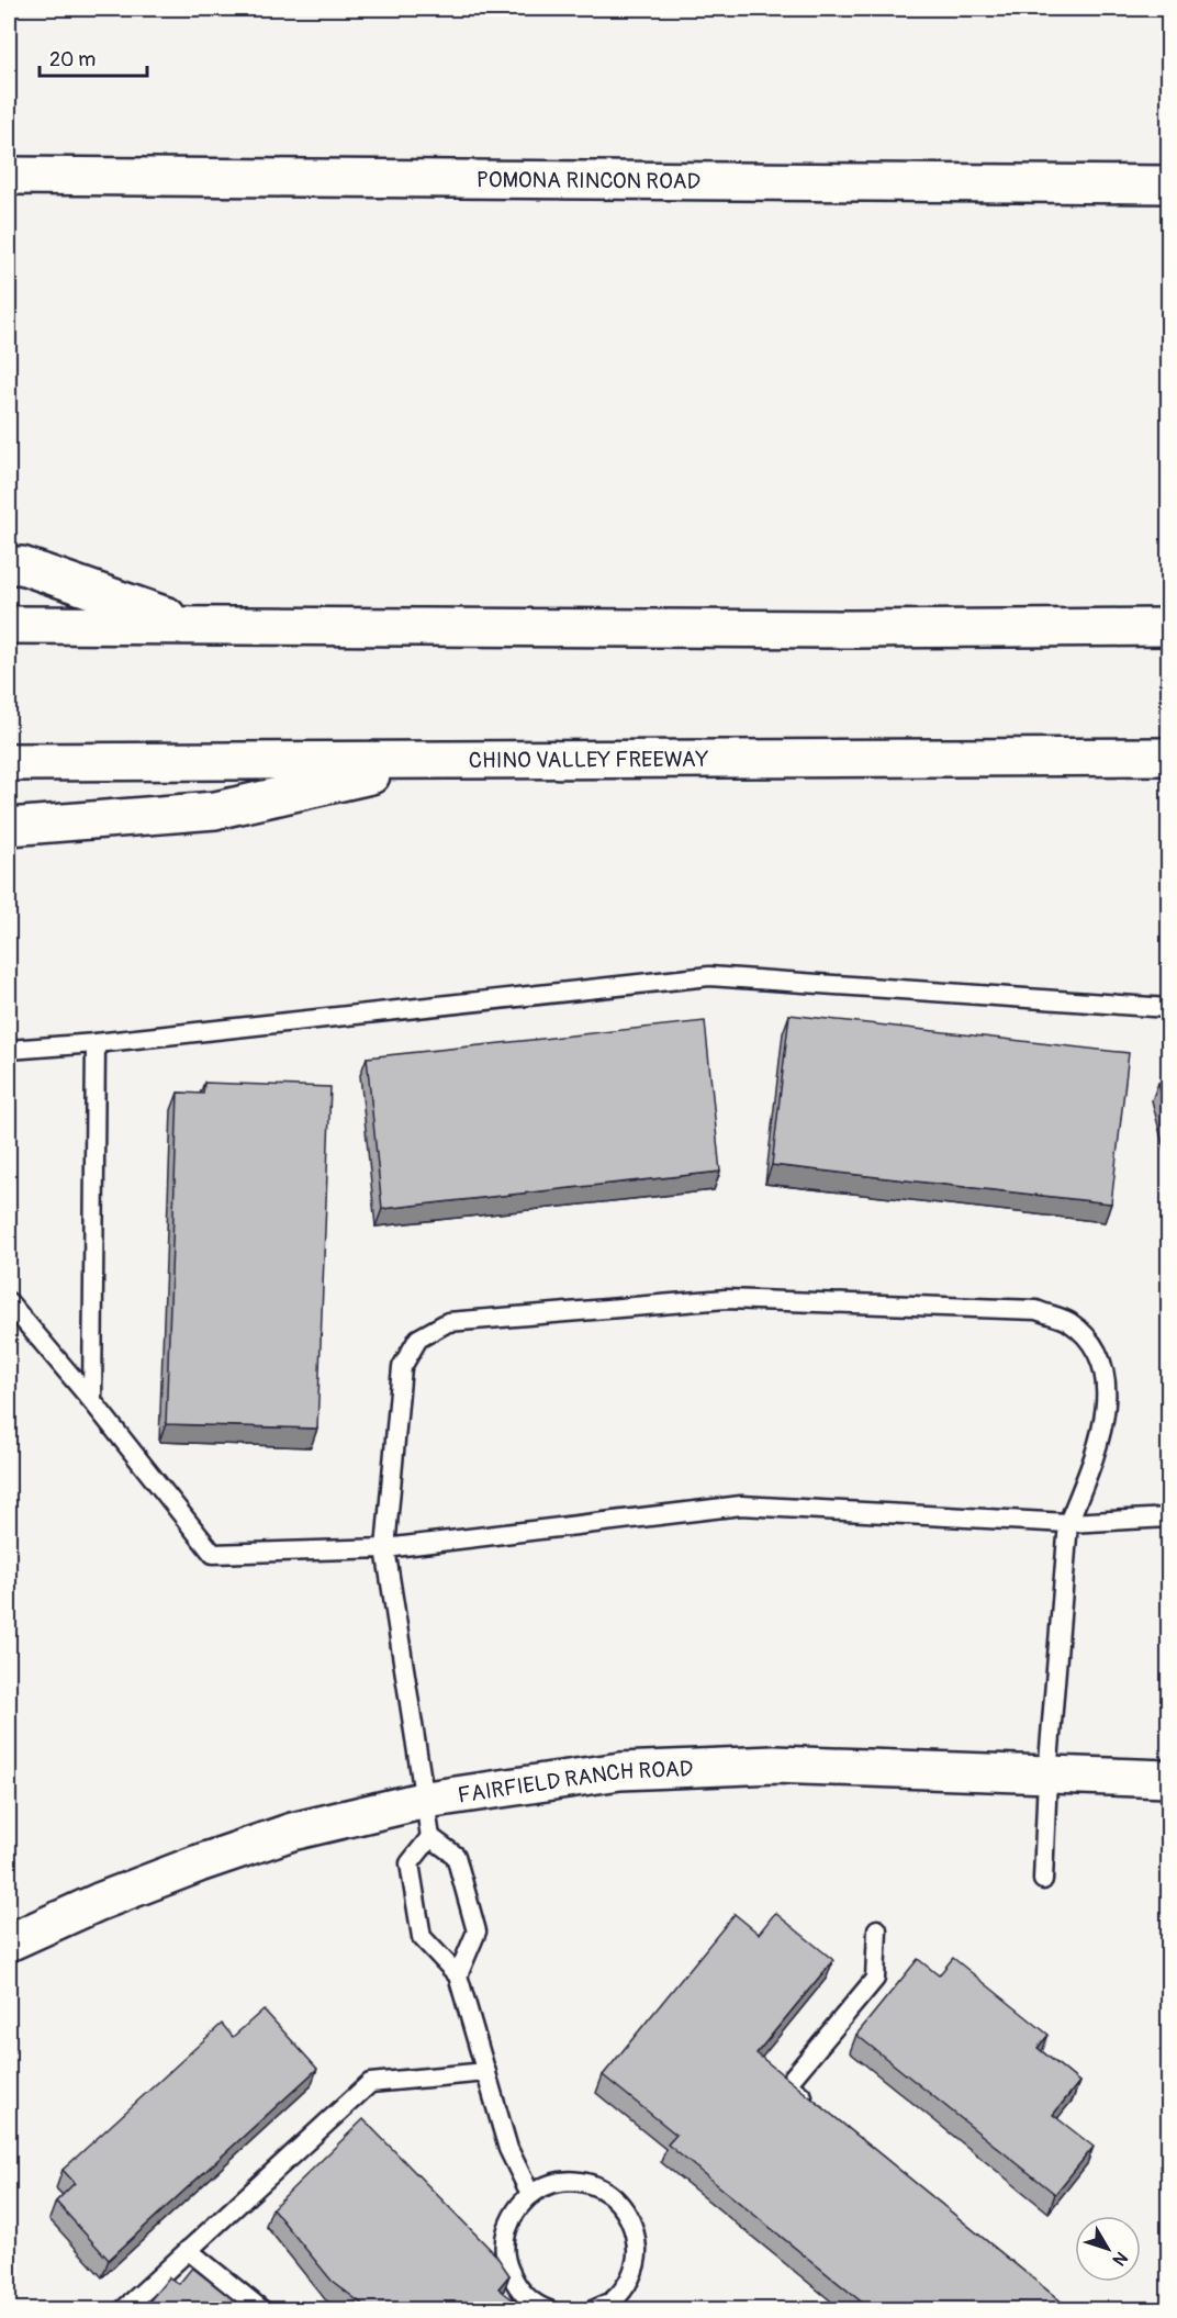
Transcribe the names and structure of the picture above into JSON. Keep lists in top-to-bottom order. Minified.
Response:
{"streets":{"main road":["POMONA RINCON ROAD","CHINO VALLEY FREEWAY","FAIRFIELD RANCH ROAD"]},"scale_bar":"20 m","north":"bottom right"}
